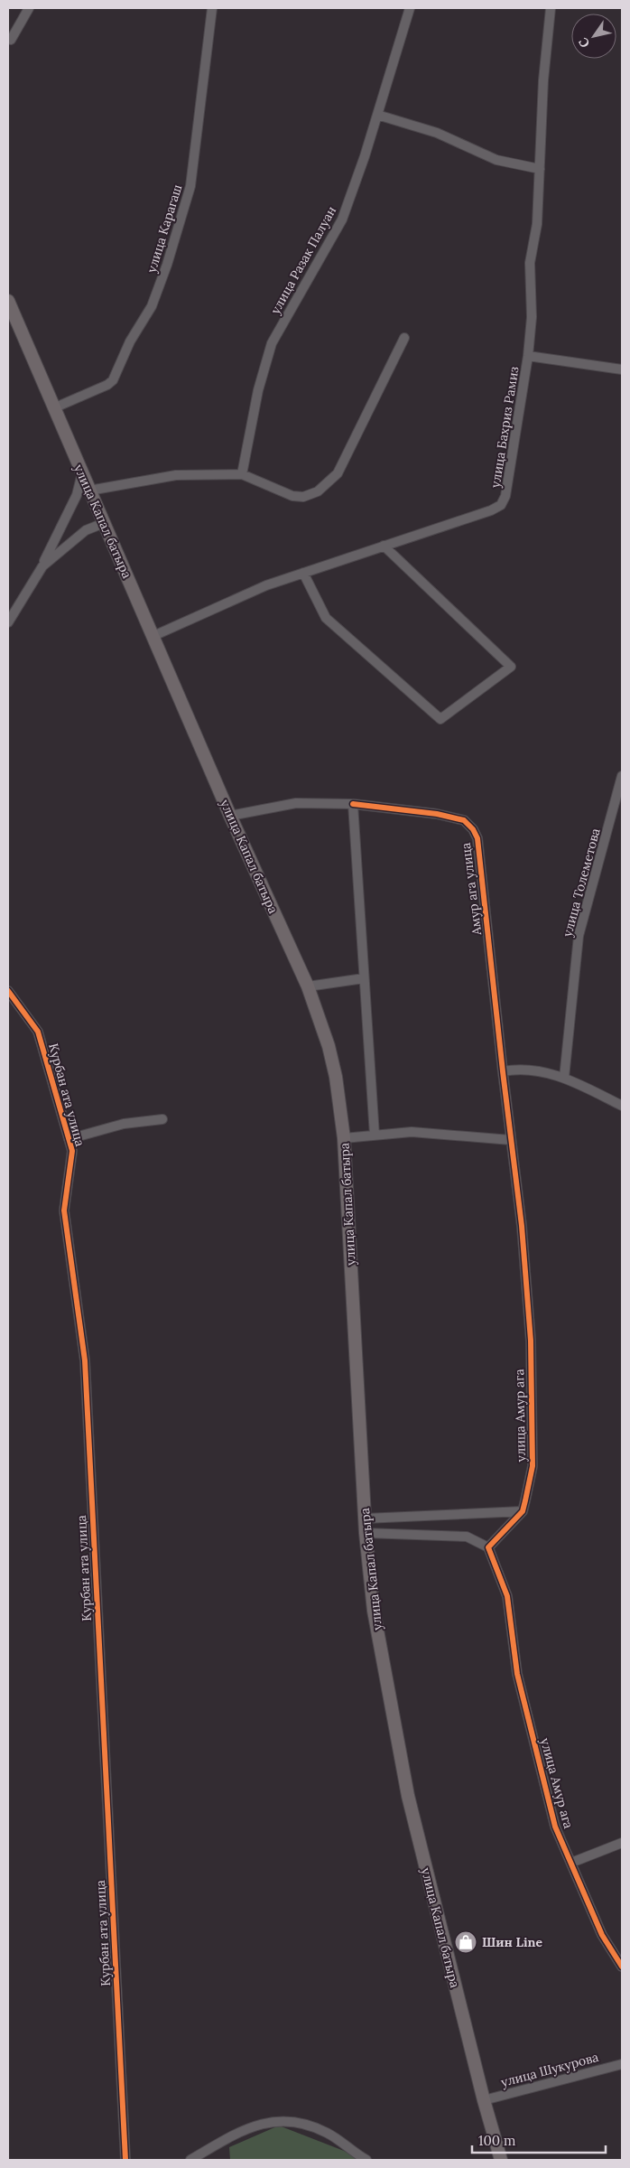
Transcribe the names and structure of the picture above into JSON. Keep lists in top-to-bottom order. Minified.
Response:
{"streets":{"main road":["улица Капал батыра"],"street":["улица Карагаш","улица Разак Палуан","улица Бахриз Рамиз","улица Толеметова","Амур ага улица","Курбан ата улица","улица Амур ага","улица Шукурова"]},"crossings":[["улица Карагаш","улица Капал батыра"],["улица Бахриз Рамиз","улица Капал батыра"],["улица Капал батыра","Амур ага улица"],["улица Капал батыра","улица Шукурова"],["Амур ага улица","улица Амур ага"]],"places":{"shop":["Шин Line"]},"scale_bar":"100 m","north":"bottom left"}
